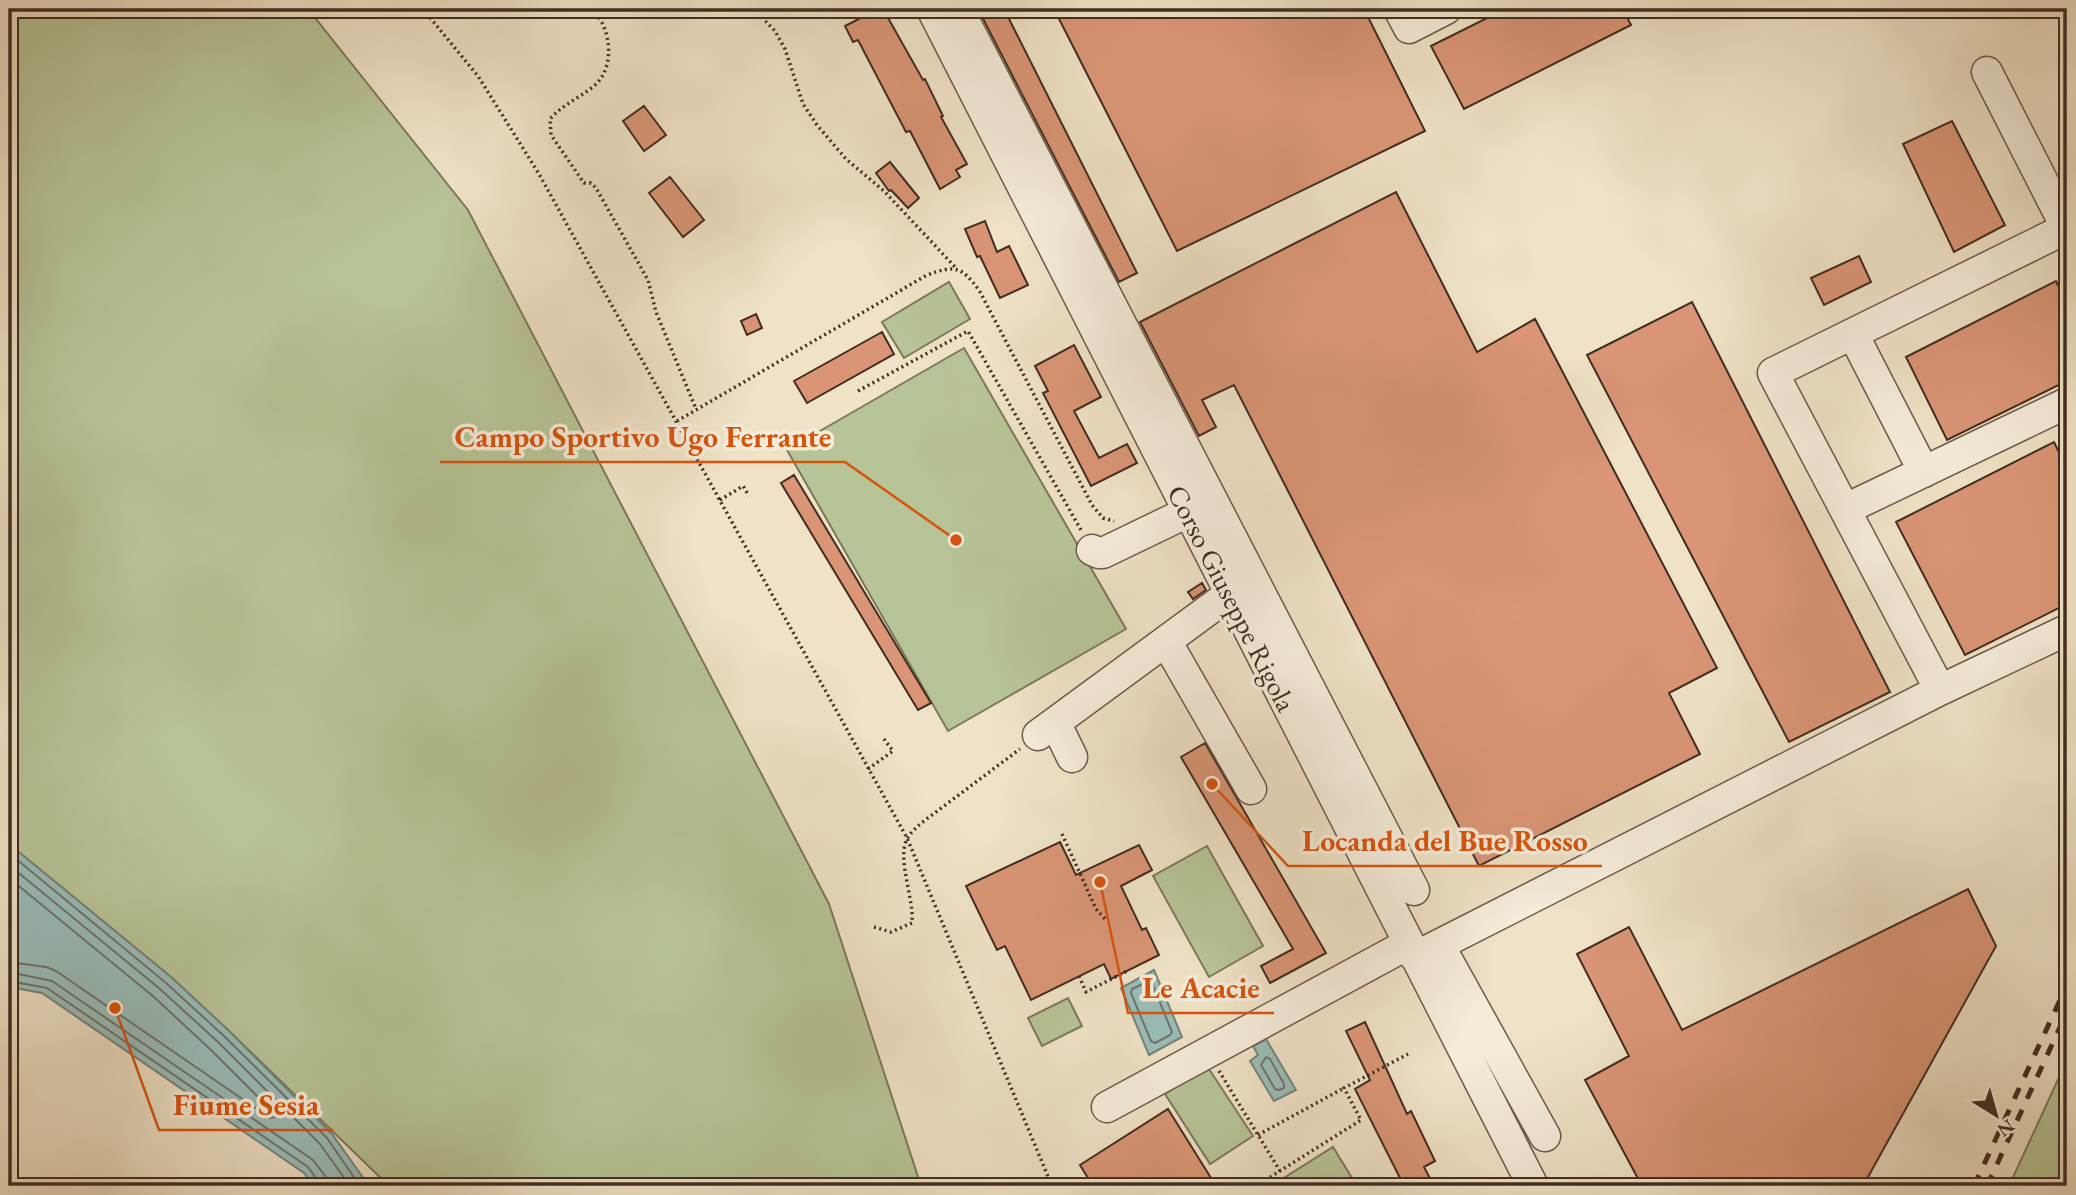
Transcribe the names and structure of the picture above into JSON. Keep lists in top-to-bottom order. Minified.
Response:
{"streets":{"street":["Corso Giuseppe Rigola"]},"places":["Campo Sportivo Ugo Ferrante","Locanda del Bue Rosso","Le Acacie","Fiume Sesia"],"north":"bottom right"}
